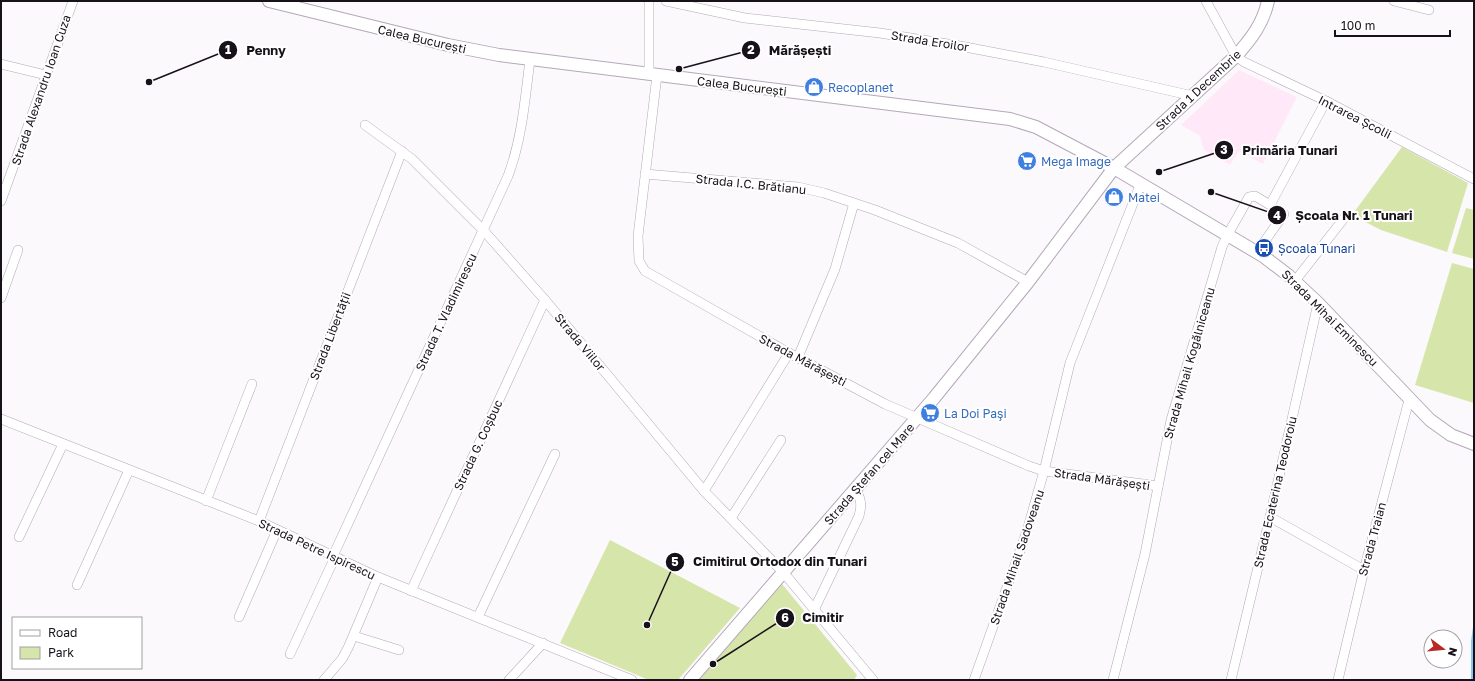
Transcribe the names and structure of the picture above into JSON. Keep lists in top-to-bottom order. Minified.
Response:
{"streets":{"main road":["Calea București","Strada 1 Decembrie","Strada Mihai Eminescu","Strada Ștefan cel Mare"],"street":["Strada Eroilor","Strada Alexandru Ioan Cuza","Intrarea Școlii","Strada I.C. Brătianu","Strada T. Vladimirescu","Strada Libertății","Strada Viilor","Strada Mărășești","Strada Mihail Kogălniceanu","Strada G. Coșbuc","Strada Ecaterina Teodoroiu","Strada Traian","Strada Petre Ispirescu","Strada Mihail Sadoveanu"]},"crossings":[["Calea București","Strada 1 Decembrie"],["Calea București","Strada T. Vladimirescu"],["Calea București","Strada Mihai Eminescu"],["Calea București","Strada Mărășești"],["Calea București","Strada Ștefan cel Mare"],["Strada Eroilor","Strada 1 Decembrie"],["Strada 1 Decembrie","Intrarea Școlii"],["Strada 1 Decembrie","Strada Mihai Eminescu"],["Strada 1 Decembrie","Strada Ștefan cel Mare"],["Intrarea Școlii","Strada Mihail Kogălniceanu"],["Strada I.C. Brătianu","Strada Mărășești"],["Strada I.C. Brătianu","Strada Ștefan cel Mare"],["Strada T. Vladimirescu","Strada Viilor"],["Strada T. Vladimirescu","Strada Petre Ispirescu"],["Strada Mihai Eminescu","Strada Mihail Kogălniceanu"],["Strada Mihai Eminescu","Strada Ștefan cel Mare"],["Strada Mihai Eminescu","Strada Ecaterina Teodoroiu"],["Strada Mihai Eminescu","Strada Traian"],["Strada Mihai Eminescu","Strada Mihail Sadoveanu"],["Strada Libertății","Strada Viilor"],["Strada Libertății","Strada Petre Ispirescu"],["Strada Viilor","Strada G. Coșbuc"],["Strada Viilor","Strada Ștefan cel Mare"],["Strada Mărășești","Strada Mihail Kogălniceanu"],["Strada Mărășești","Strada Ștefan cel Mare"],["Strada Mărășești","Strada Mihail Sadoveanu"],["Strada G. Coșbuc","Strada Petre Ispirescu"]],"places":{"other":["Mărășești","Penny","Primăria Tunari","Școala Nr. 1 Tunari","Cimitirul Ortodox din Tunari","Cimitir"],"shop":["Recoplanet","Matei"],"supermarket":["Mega Image","La Doi Paşi"],"bus stop":["Școala Tunari"]},"legend":["Road","Park"],"scale_bar":"100 m","north":"right"}
